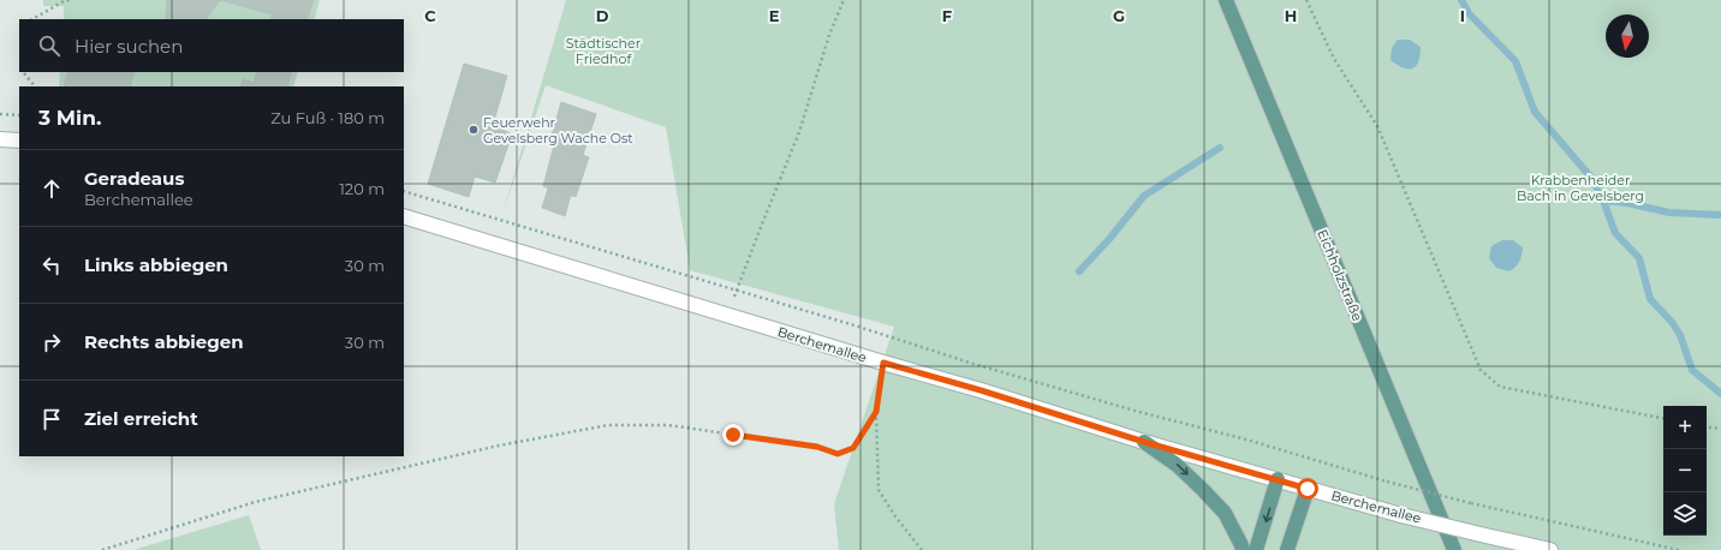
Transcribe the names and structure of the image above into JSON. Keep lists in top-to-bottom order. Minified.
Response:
{"streets":{"main road":["Eichholzstraße"],"street":["Berchemallee"]},"parks":["Städtischer Friedhof","Krabbenheider Bach in Gevelsberg"],"places":["Feuerwehr Gevelsberg Wache Ost"],"north":"bottom","page":{"search":"Hier suchen","heading":["3 Min.","Zu Fuß · 180 m"],"list":[["Geradeaus","Berchemallee","120 m"],["Links abbiegen","30 m"],["Rechts abbiegen","30 m"],"Ziel erreicht"],"map_buttons":["+","−"]},"grid":{"columns":["C","D","E","F","G","H","I"]}}
